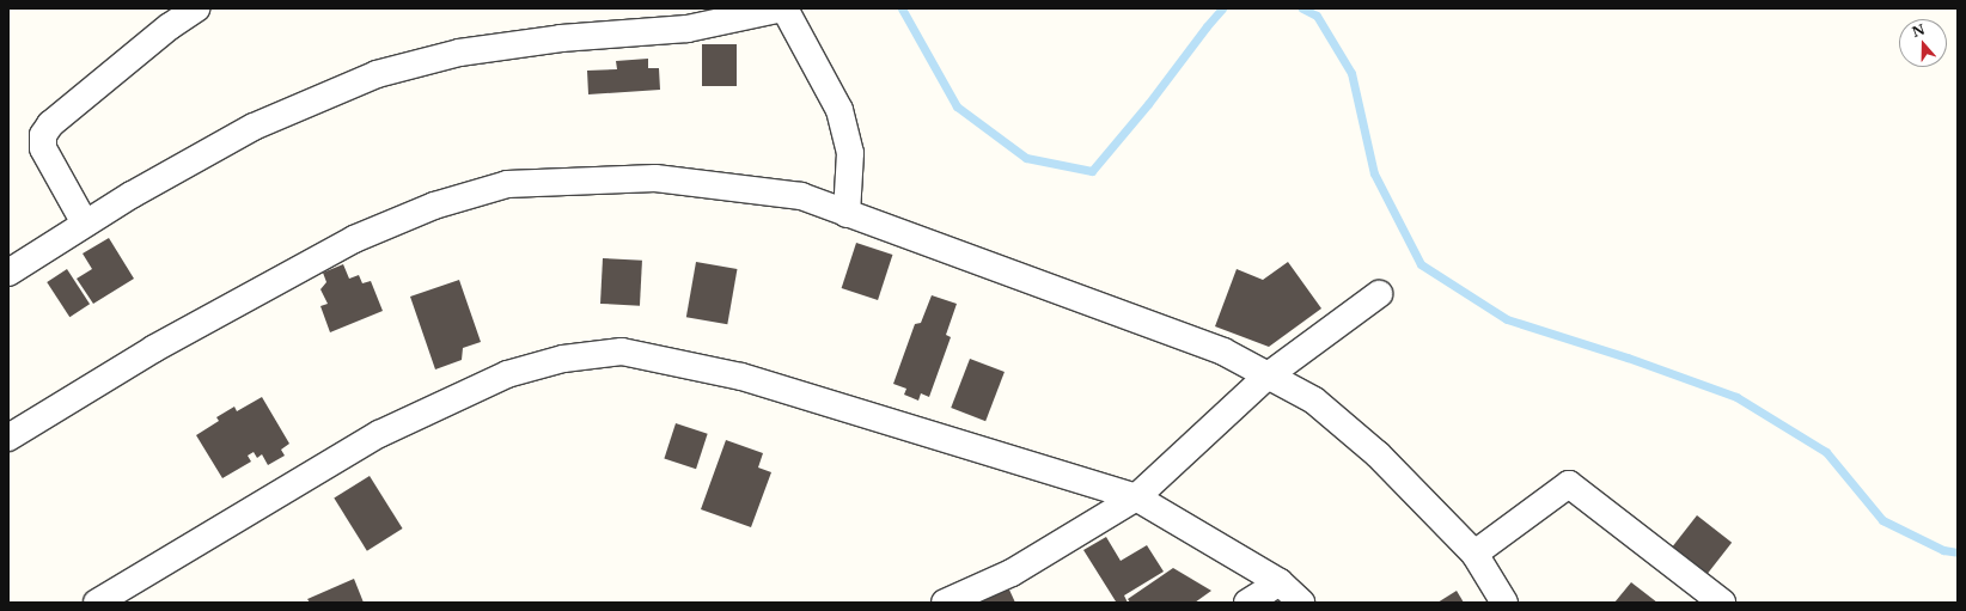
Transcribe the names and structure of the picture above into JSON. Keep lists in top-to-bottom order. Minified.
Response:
{"north":"top"}
